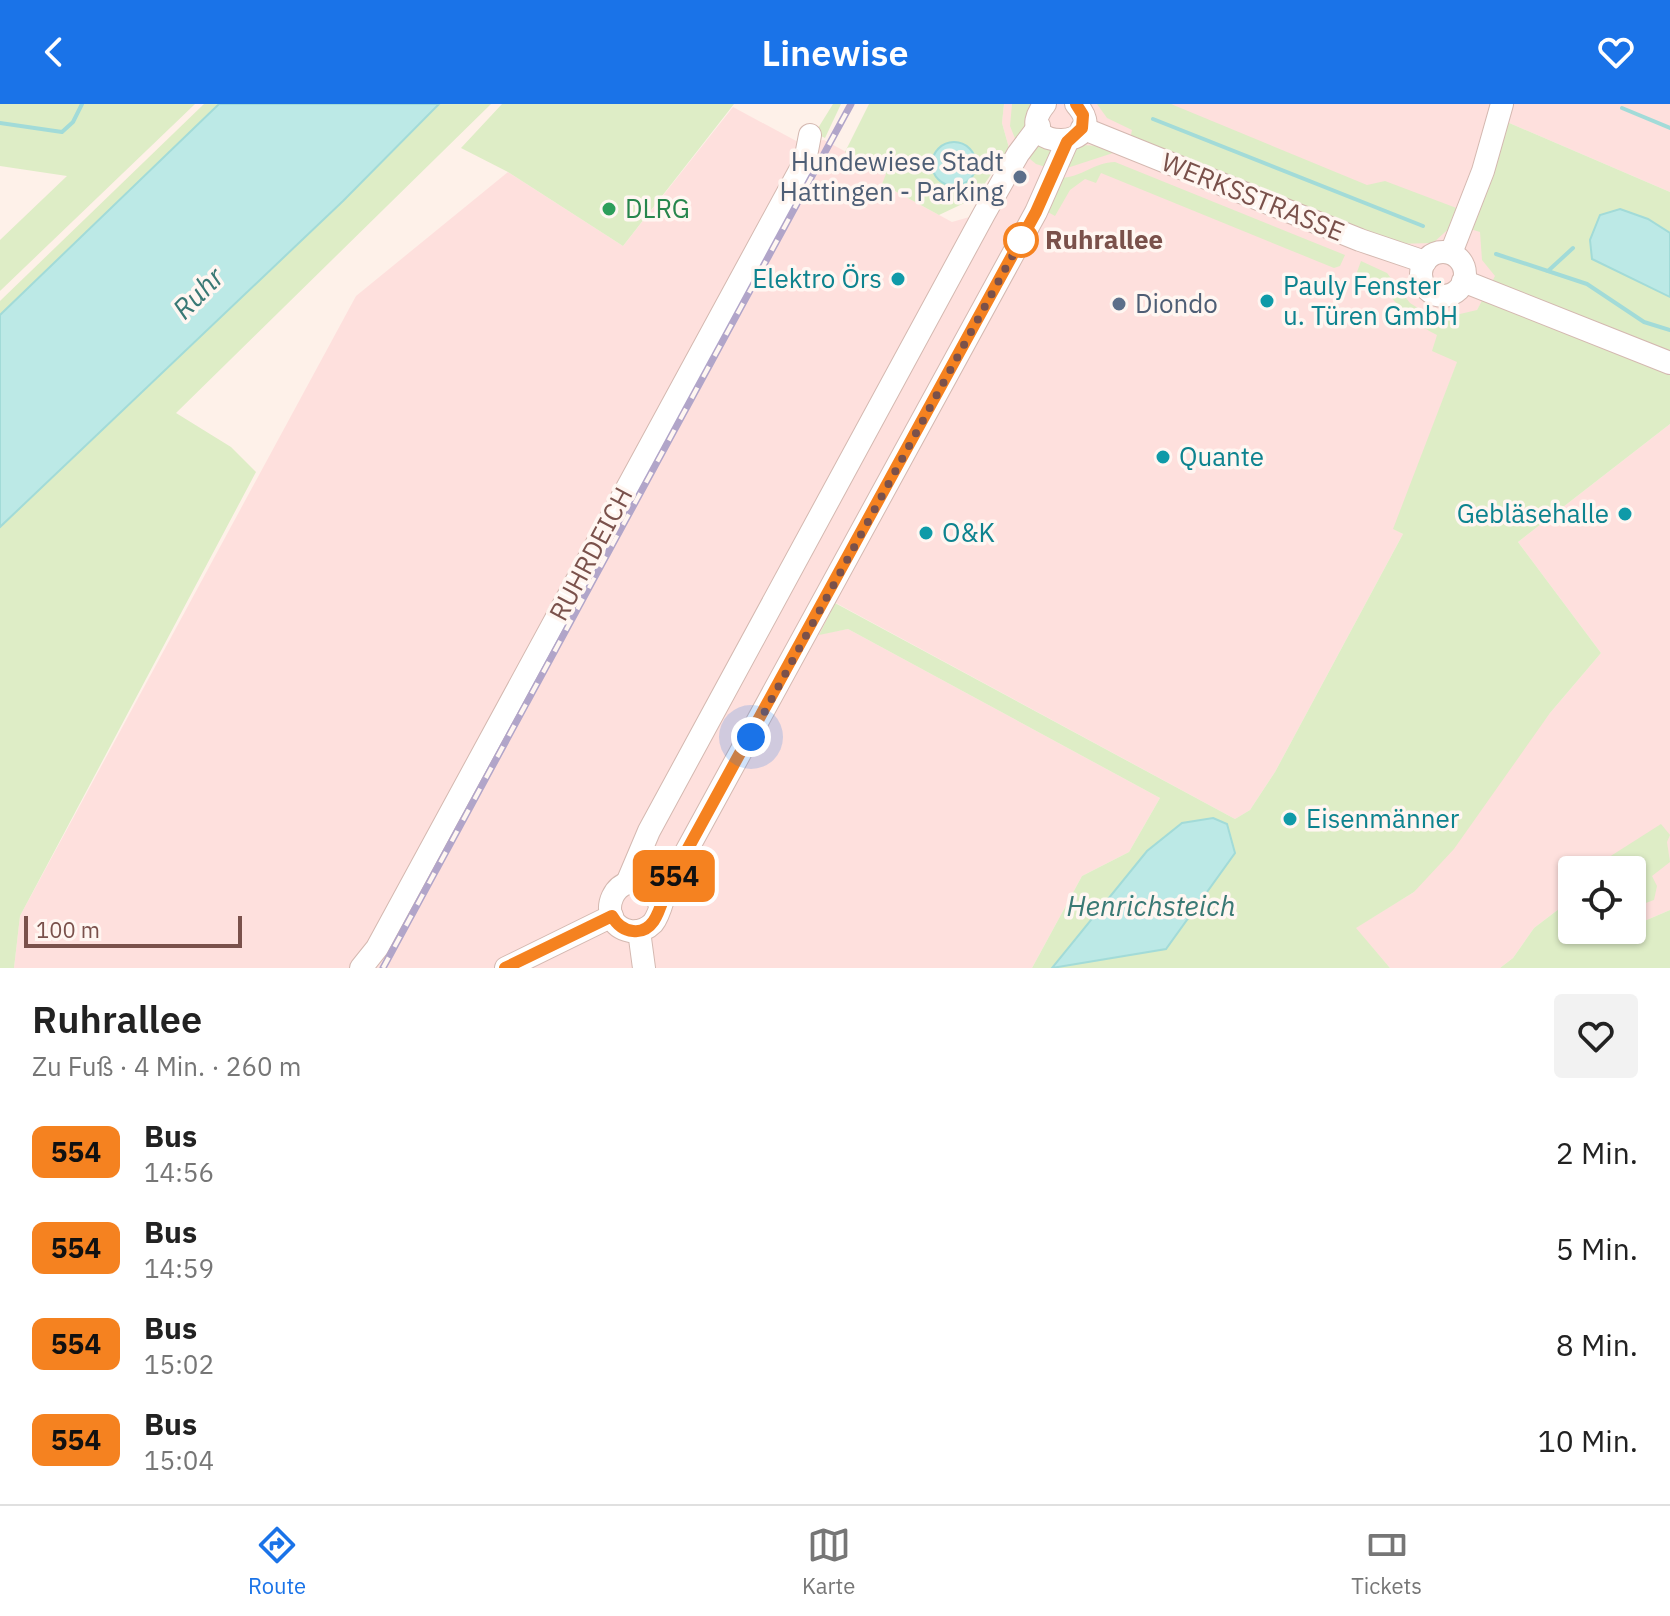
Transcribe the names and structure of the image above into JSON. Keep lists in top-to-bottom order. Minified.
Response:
{"streets":{"street":["WERKSSTRASSE","RUHRDEICH"]},"water":["Ruhr","Henrichsteich"],"places":["Hundewiese Stadt Hattingen - Parking","DLRG","Ruhrallee","Elektro Örs","Pauly Fenster u. Türen GmbH","Diondo","Quante","Gebläsehalle","O&K","Eisenmänner"],"lines":["bus line 554"],"scale_bar":"100 m","page":{"header":"Linewise","on_map":"554","scale":"100 m","heading":["Ruhrallee","Zu Fuß · 4 Min. · 260 m"],"list":[{"mark":"554","name":"Bus","note":"14:56","value":"2 Min."},{"mark":"554","name":"Bus","note":"14:59","value":"5 Min."},{"mark":"554","name":"Bus","note":"15:02","value":"8 Min."},{"mark":"554","name":"Bus","note":"15:04","value":"10 Min."}],"tabs":["Route","Karte","Tickets"]}}
